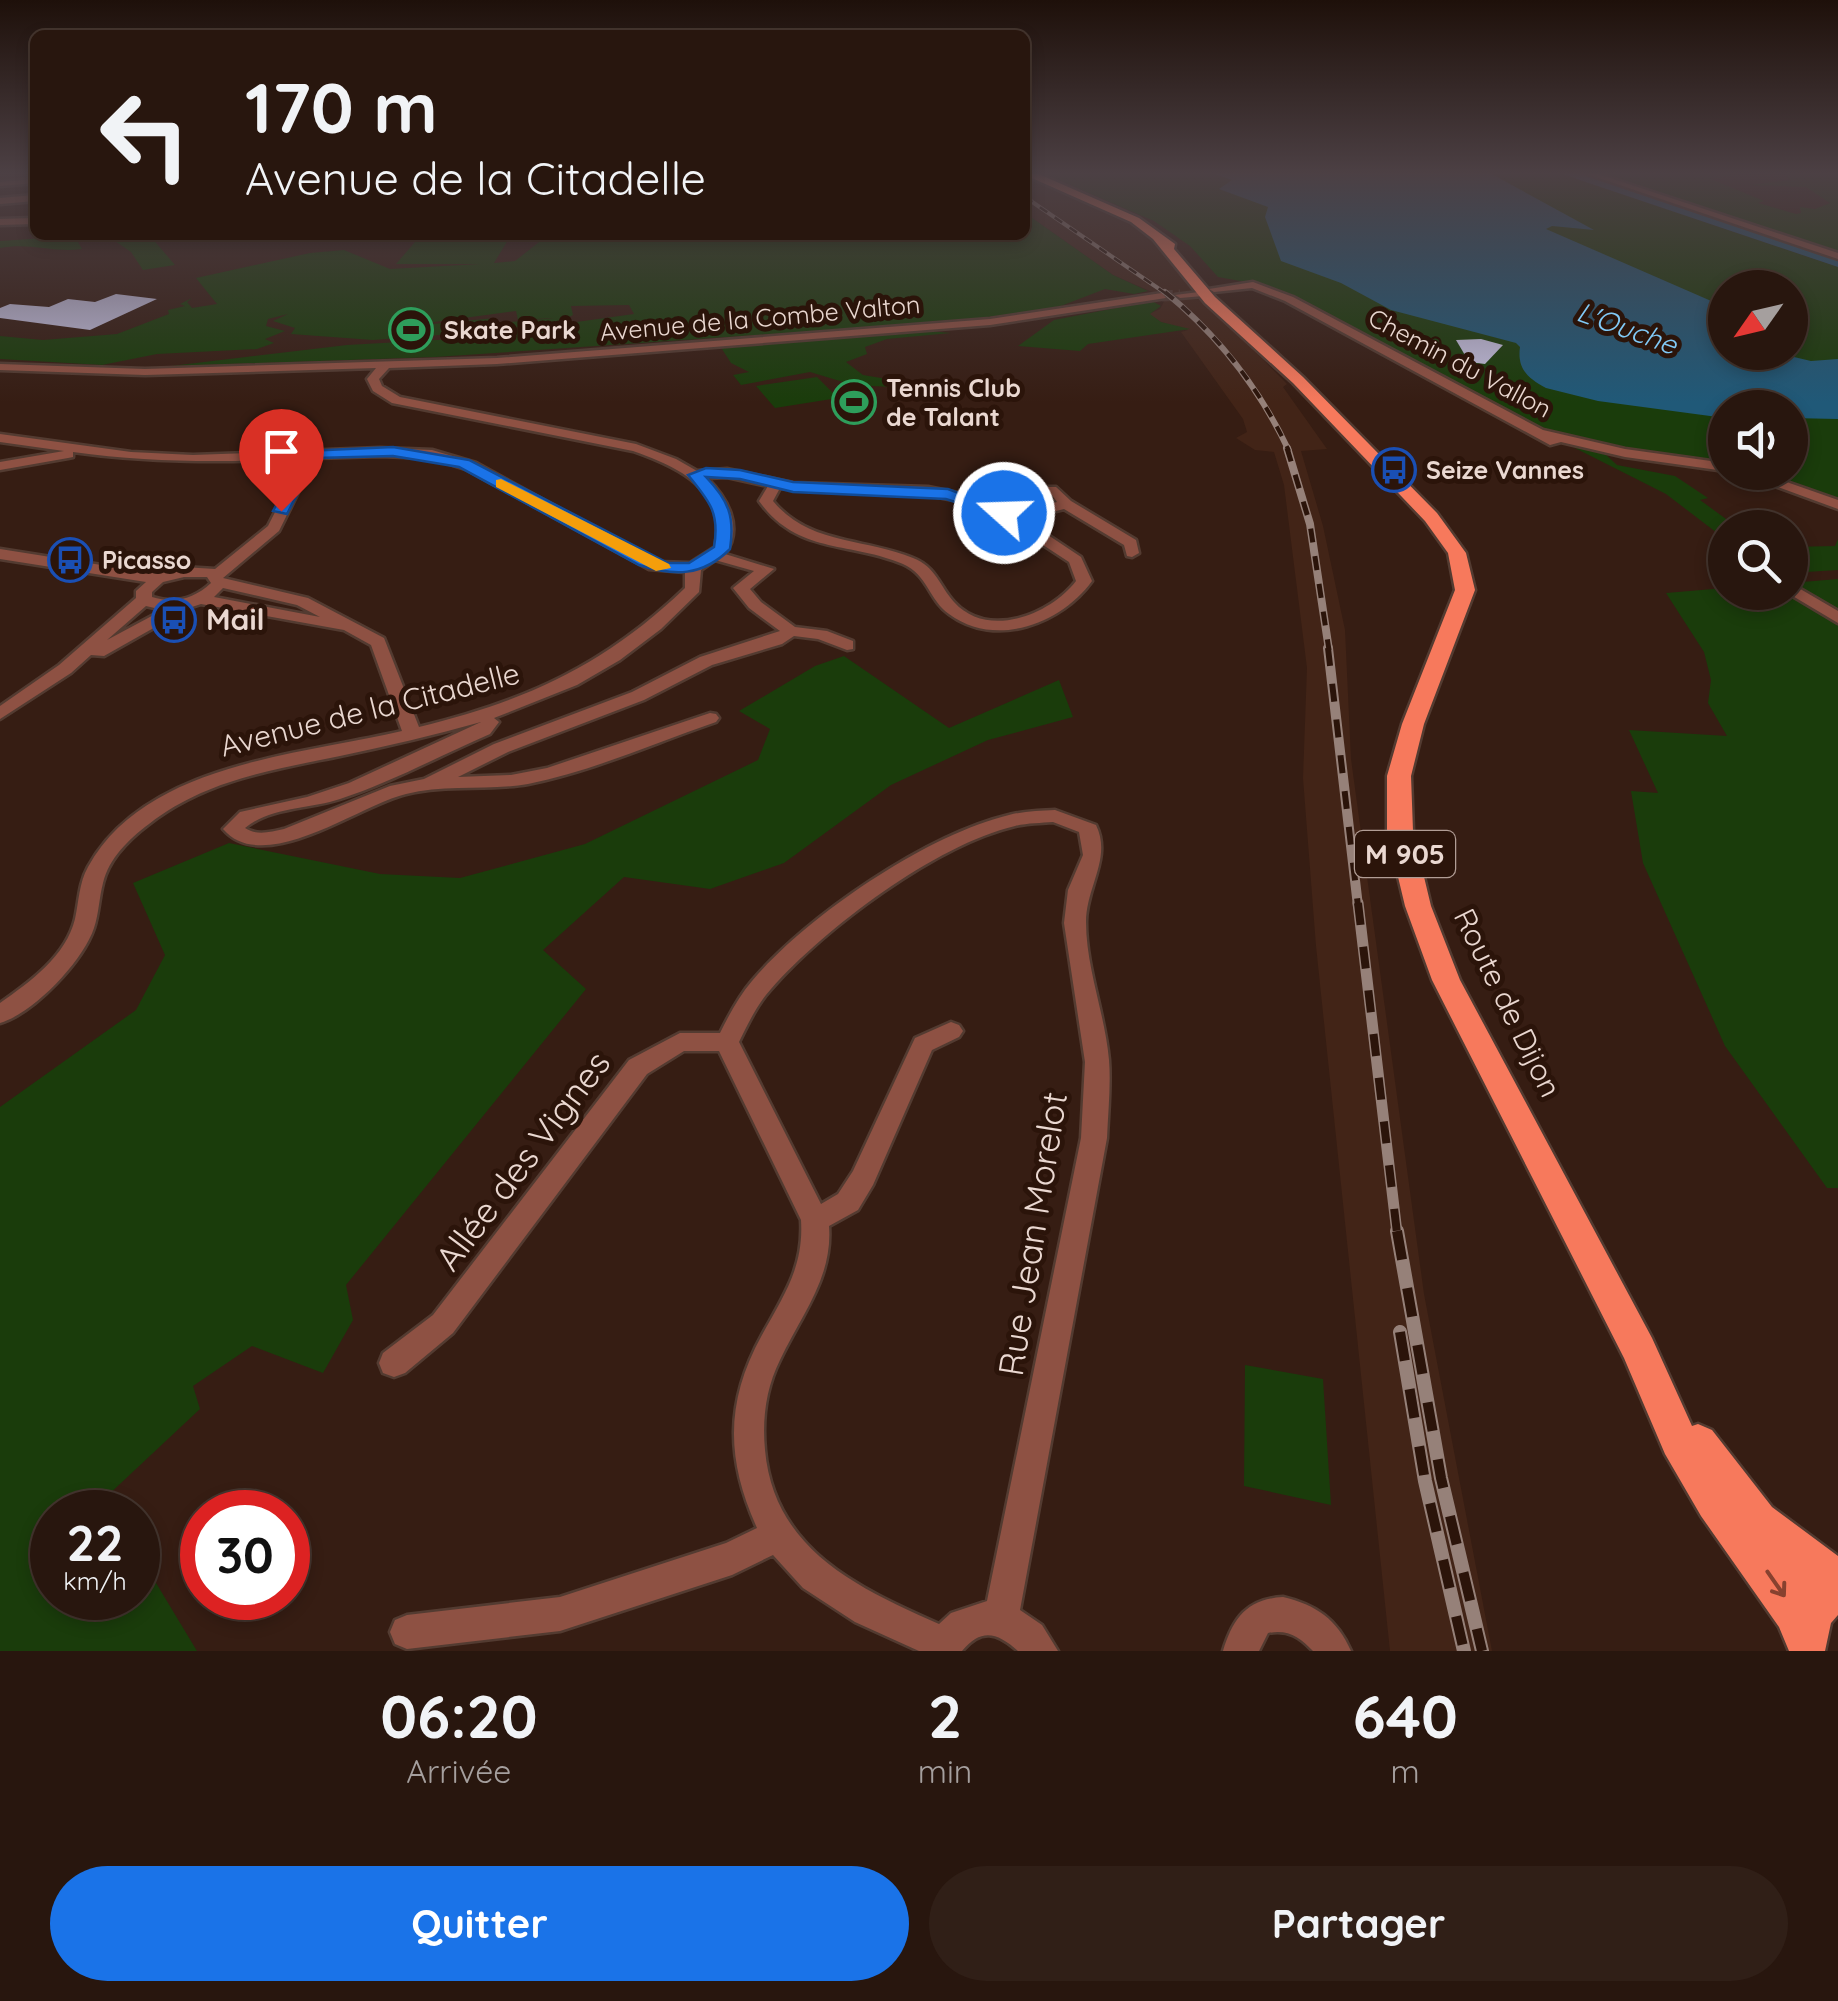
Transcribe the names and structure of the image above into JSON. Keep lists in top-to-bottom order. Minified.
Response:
{"streets":{"main road":["M 905","Route de Dijon"],"street":["Avenue de la Combe Valton","Chemin du Vallon","Avenue de la Citadelle","Allée des Vignes","Rue Jean Morelot"]},"crossings":[["Chemin du Vallon","M 905"],["Chemin du Vallon","Route de Dijon"],["M 905","Route de Dijon"],["Allée des Vignes","Rue Jean Morelot"]],"water":["L'Ouche"],"places":{"sports":["Skate Park","Tennis Club de Talant"],"bus stop":["Seize Vannes","Picasso","Mail"]},"north":"bottom left","page":{"turn":["170 m","Avenue de la Citadelle"],"speed":"22 km/h","limit":"30","eta":["06:20","Arrivée","2","min","640","m"],"buttons":["Quitter","Partager"]}}
